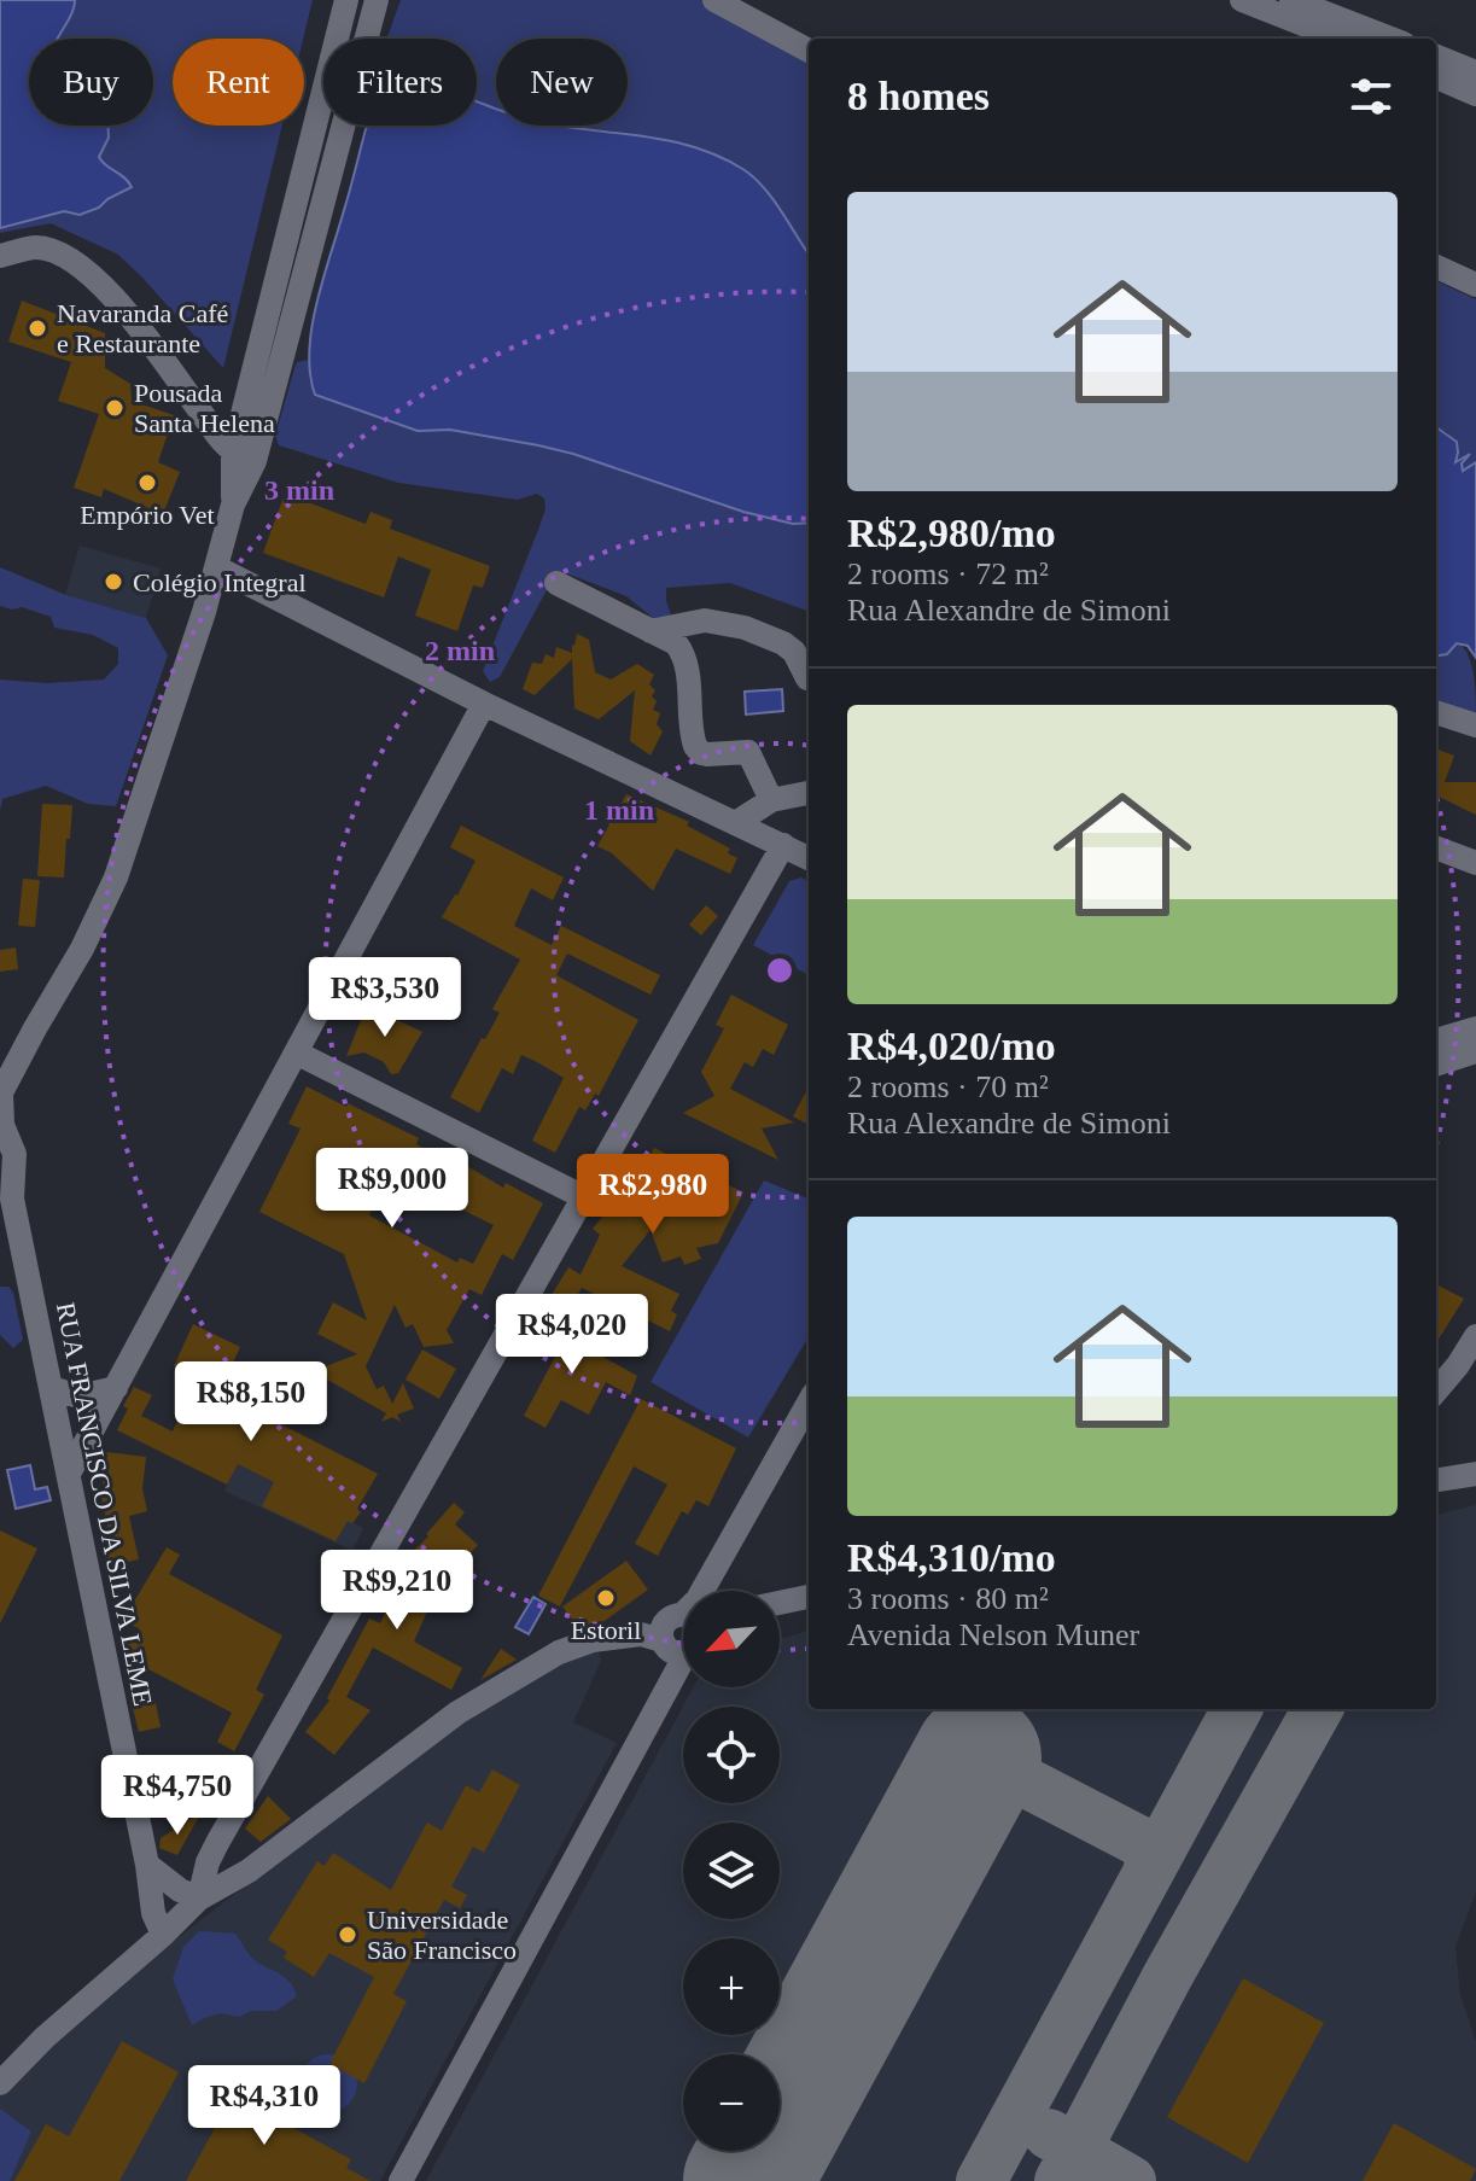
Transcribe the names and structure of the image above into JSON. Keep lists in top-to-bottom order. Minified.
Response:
{"streets":{"street":["RUA FRANCISCO DA SILVA LEME"]},"places":["Navaranda Café e Restaurante","Pousada Santa Helena","Empório Vet","Colégio Integral","Estoril","Universidade São Francisco"],"north":"bottom left","page":{"chip":["Buy","Rent","Filters","New"],"heading":"8 homes","list":[{"name":"R$2,980/mo","note":"2 rooms · 72 m² · Rua Alexandre de Simoni"},{"name":"R$4,020/mo","note":"2 rooms · 70 m² · Rua Alexandre de Simoni"},{"name":"R$4,310/mo","note":"3 rooms · 80 m² · Avenida Nelson Muner"}],"price":["R$3,530","R$9,000","R$2,980","R$4,020","R$8,150","R$9,210","R$4,750","R$4,310"],"map_buttons":["+","−"]},"rings":["3 min","2 min","1 min"]}
